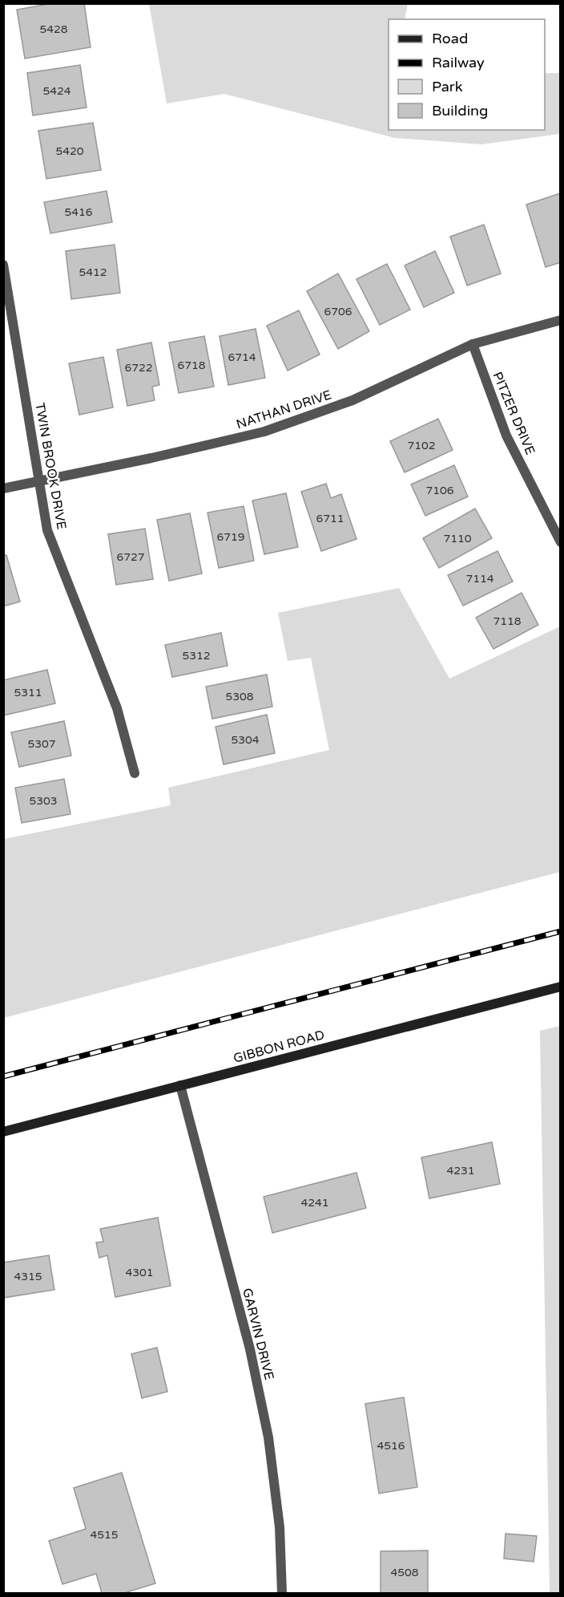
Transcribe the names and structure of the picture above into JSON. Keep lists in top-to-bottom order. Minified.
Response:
{"streets":{"main road":["GIBBON ROAD"],"street":["NATHAN DRIVE","PITZER DRIVE","TWIN BROOK DRIVE","GARVIN DRIVE"]},"crossings":[["NATHAN DRIVE","PITZER DRIVE"],["NATHAN DRIVE","TWIN BROOK DRIVE"],["GIBBON ROAD","GARVIN DRIVE"]],"house_numbers":["5428","5424","5420","5416","5412","6706","6714","6718","6722","7102","7106","6711","6719","7110","6727","7114","7118","5312","5311","5308","5304","5307","5303","4231","4241","4301","4315","4516","4515","4508"],"legend":["Road","Railway","Park","Building"]}
